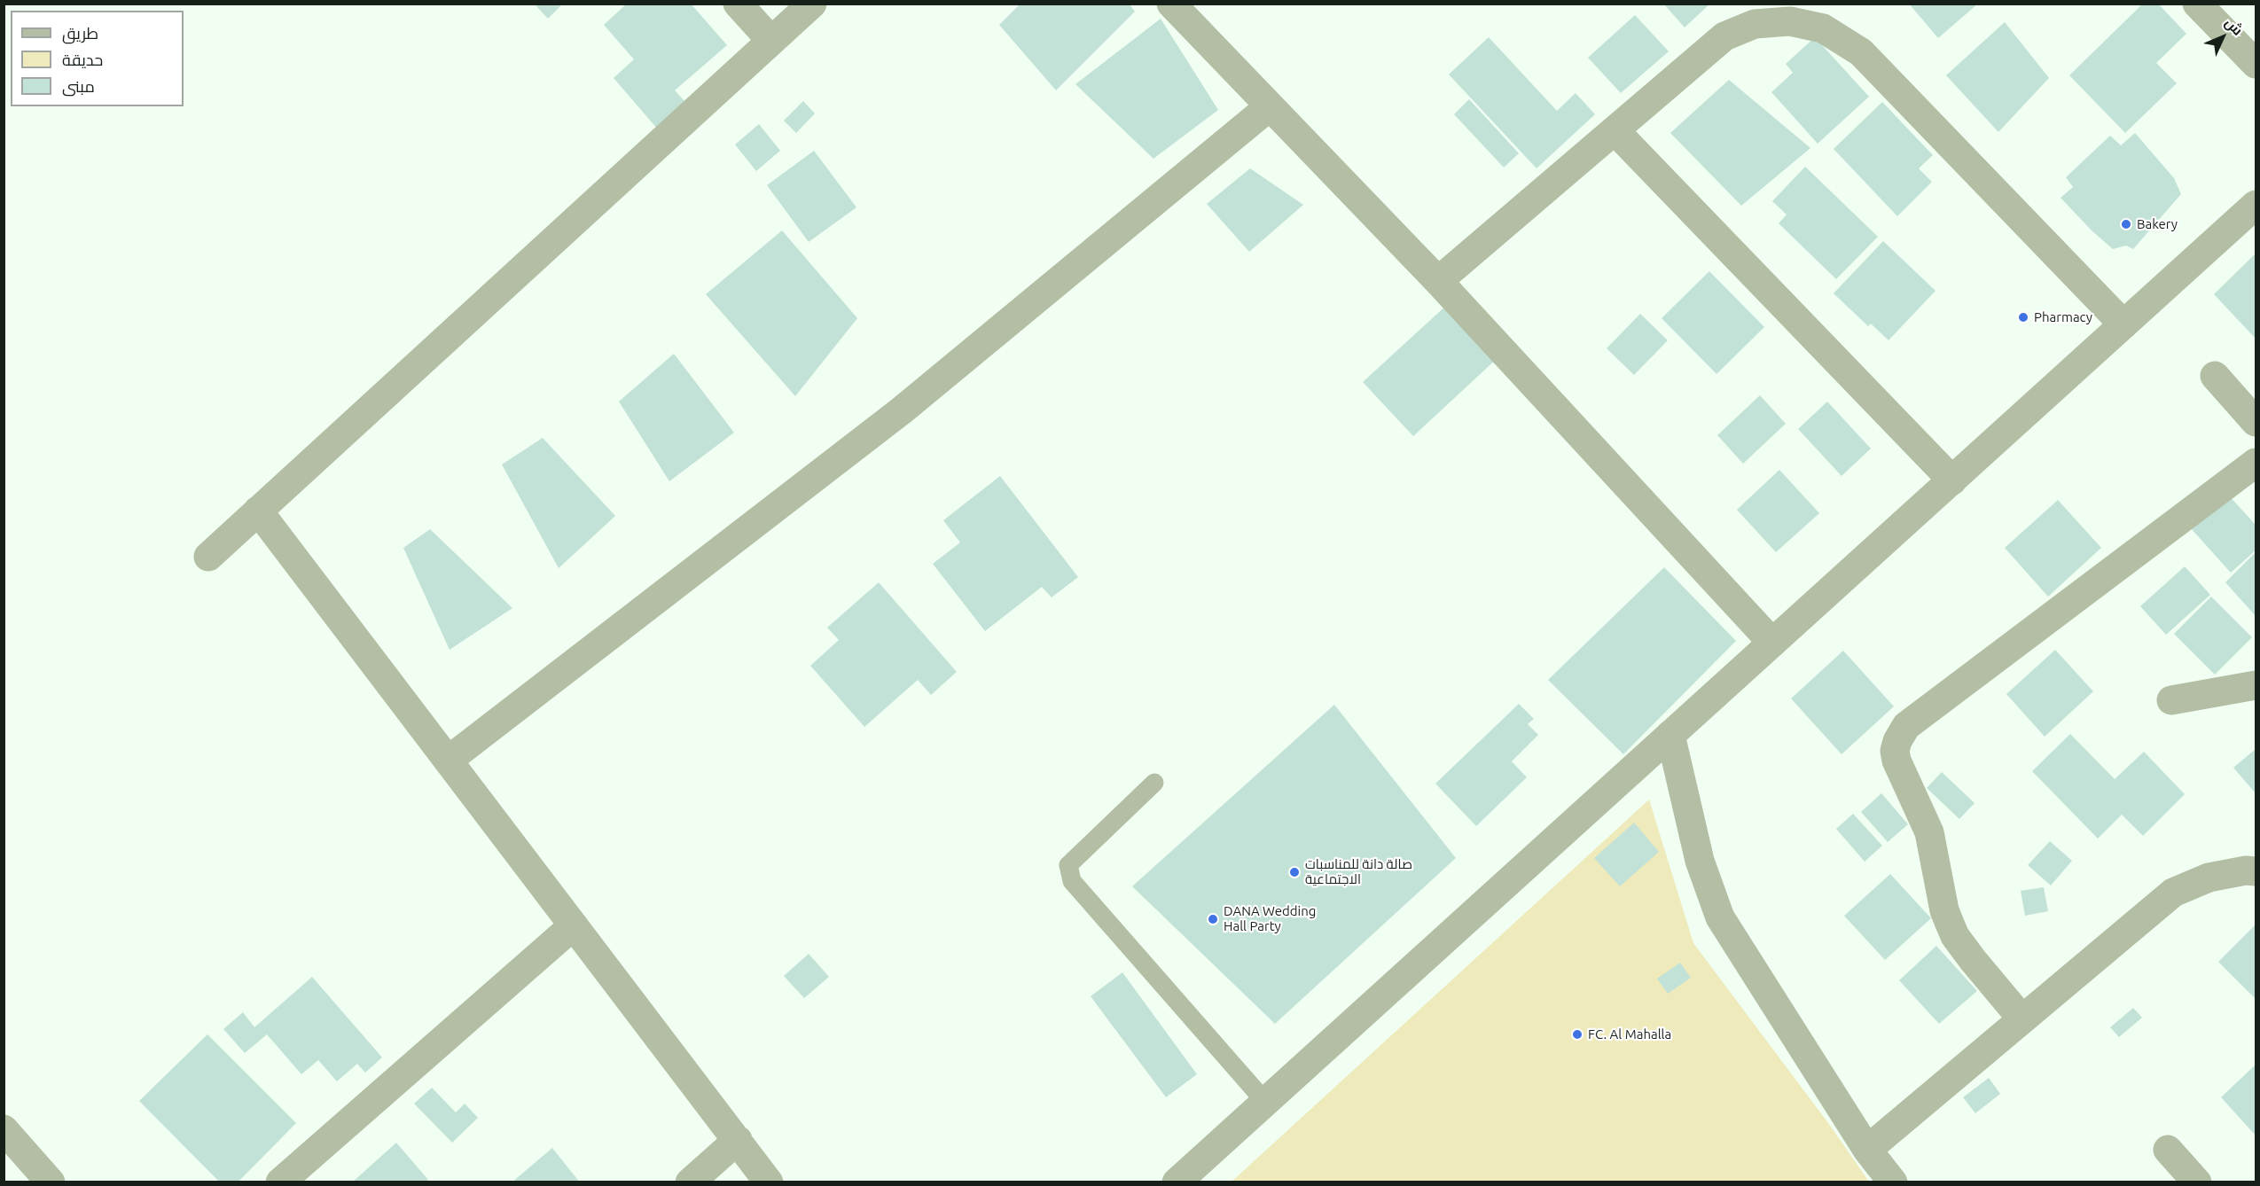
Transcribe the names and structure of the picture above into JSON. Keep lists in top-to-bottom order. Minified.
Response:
{"places":["Bakery","Pharmacy","صالة دانة للمناسبات الاجتماعية","DANA Wedding Hall Party","FC. Al Mahalla"],"legend":["طريق","حديقة","مبنى"],"north":"top right"}
